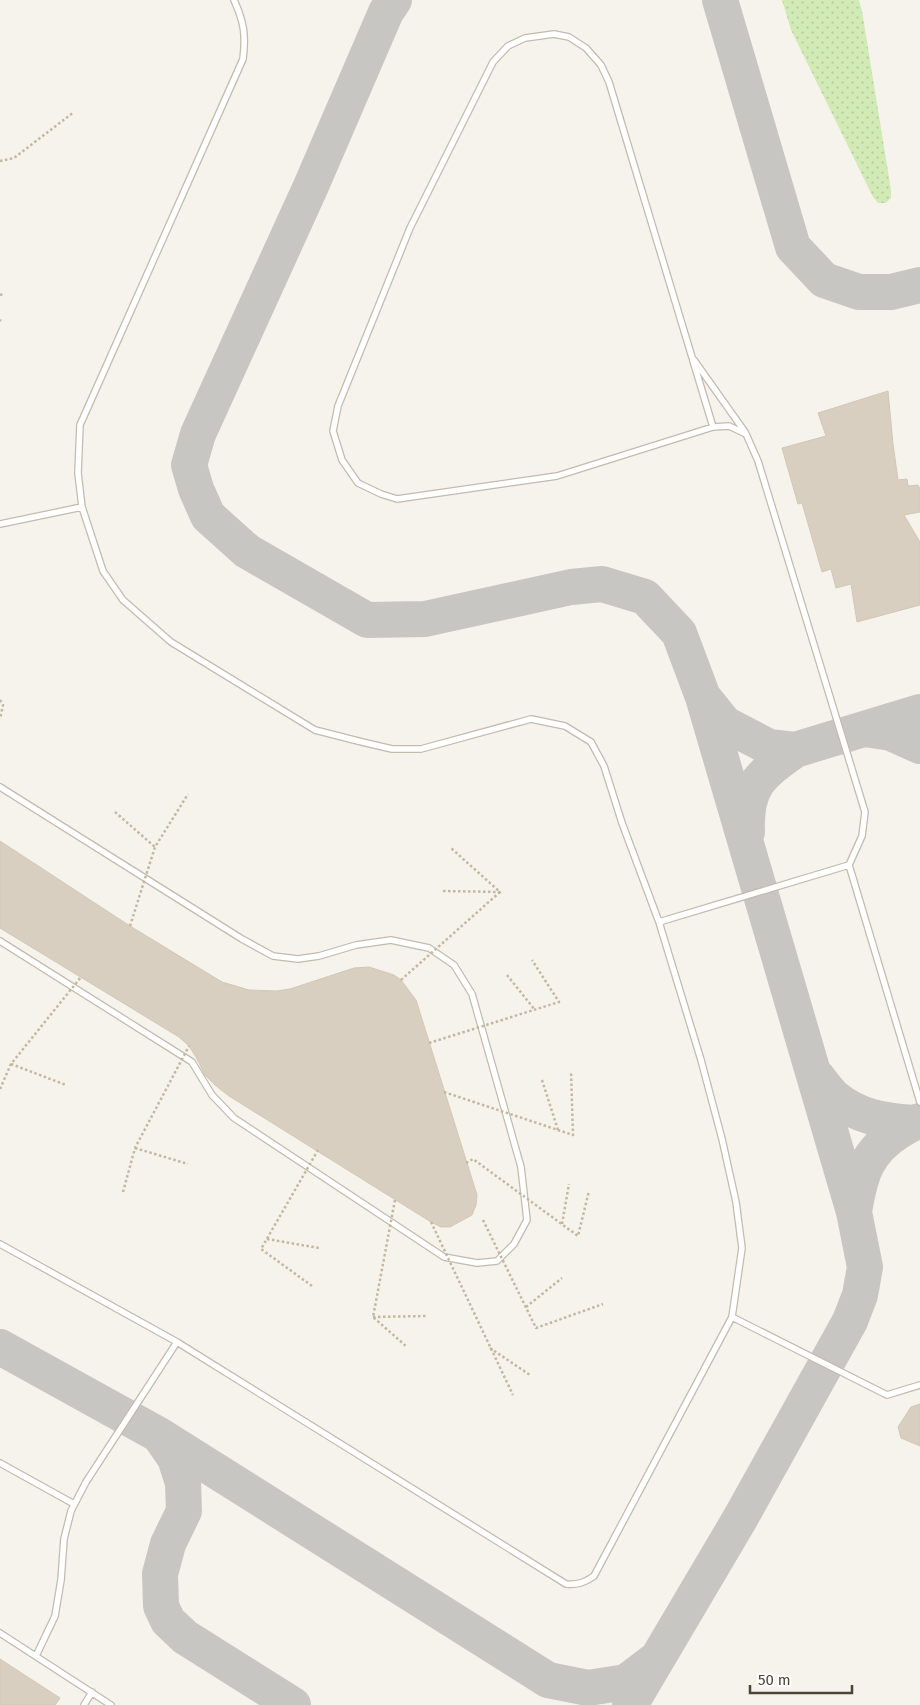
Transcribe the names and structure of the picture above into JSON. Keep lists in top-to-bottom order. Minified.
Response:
{"scale_bar":"50 m"}
